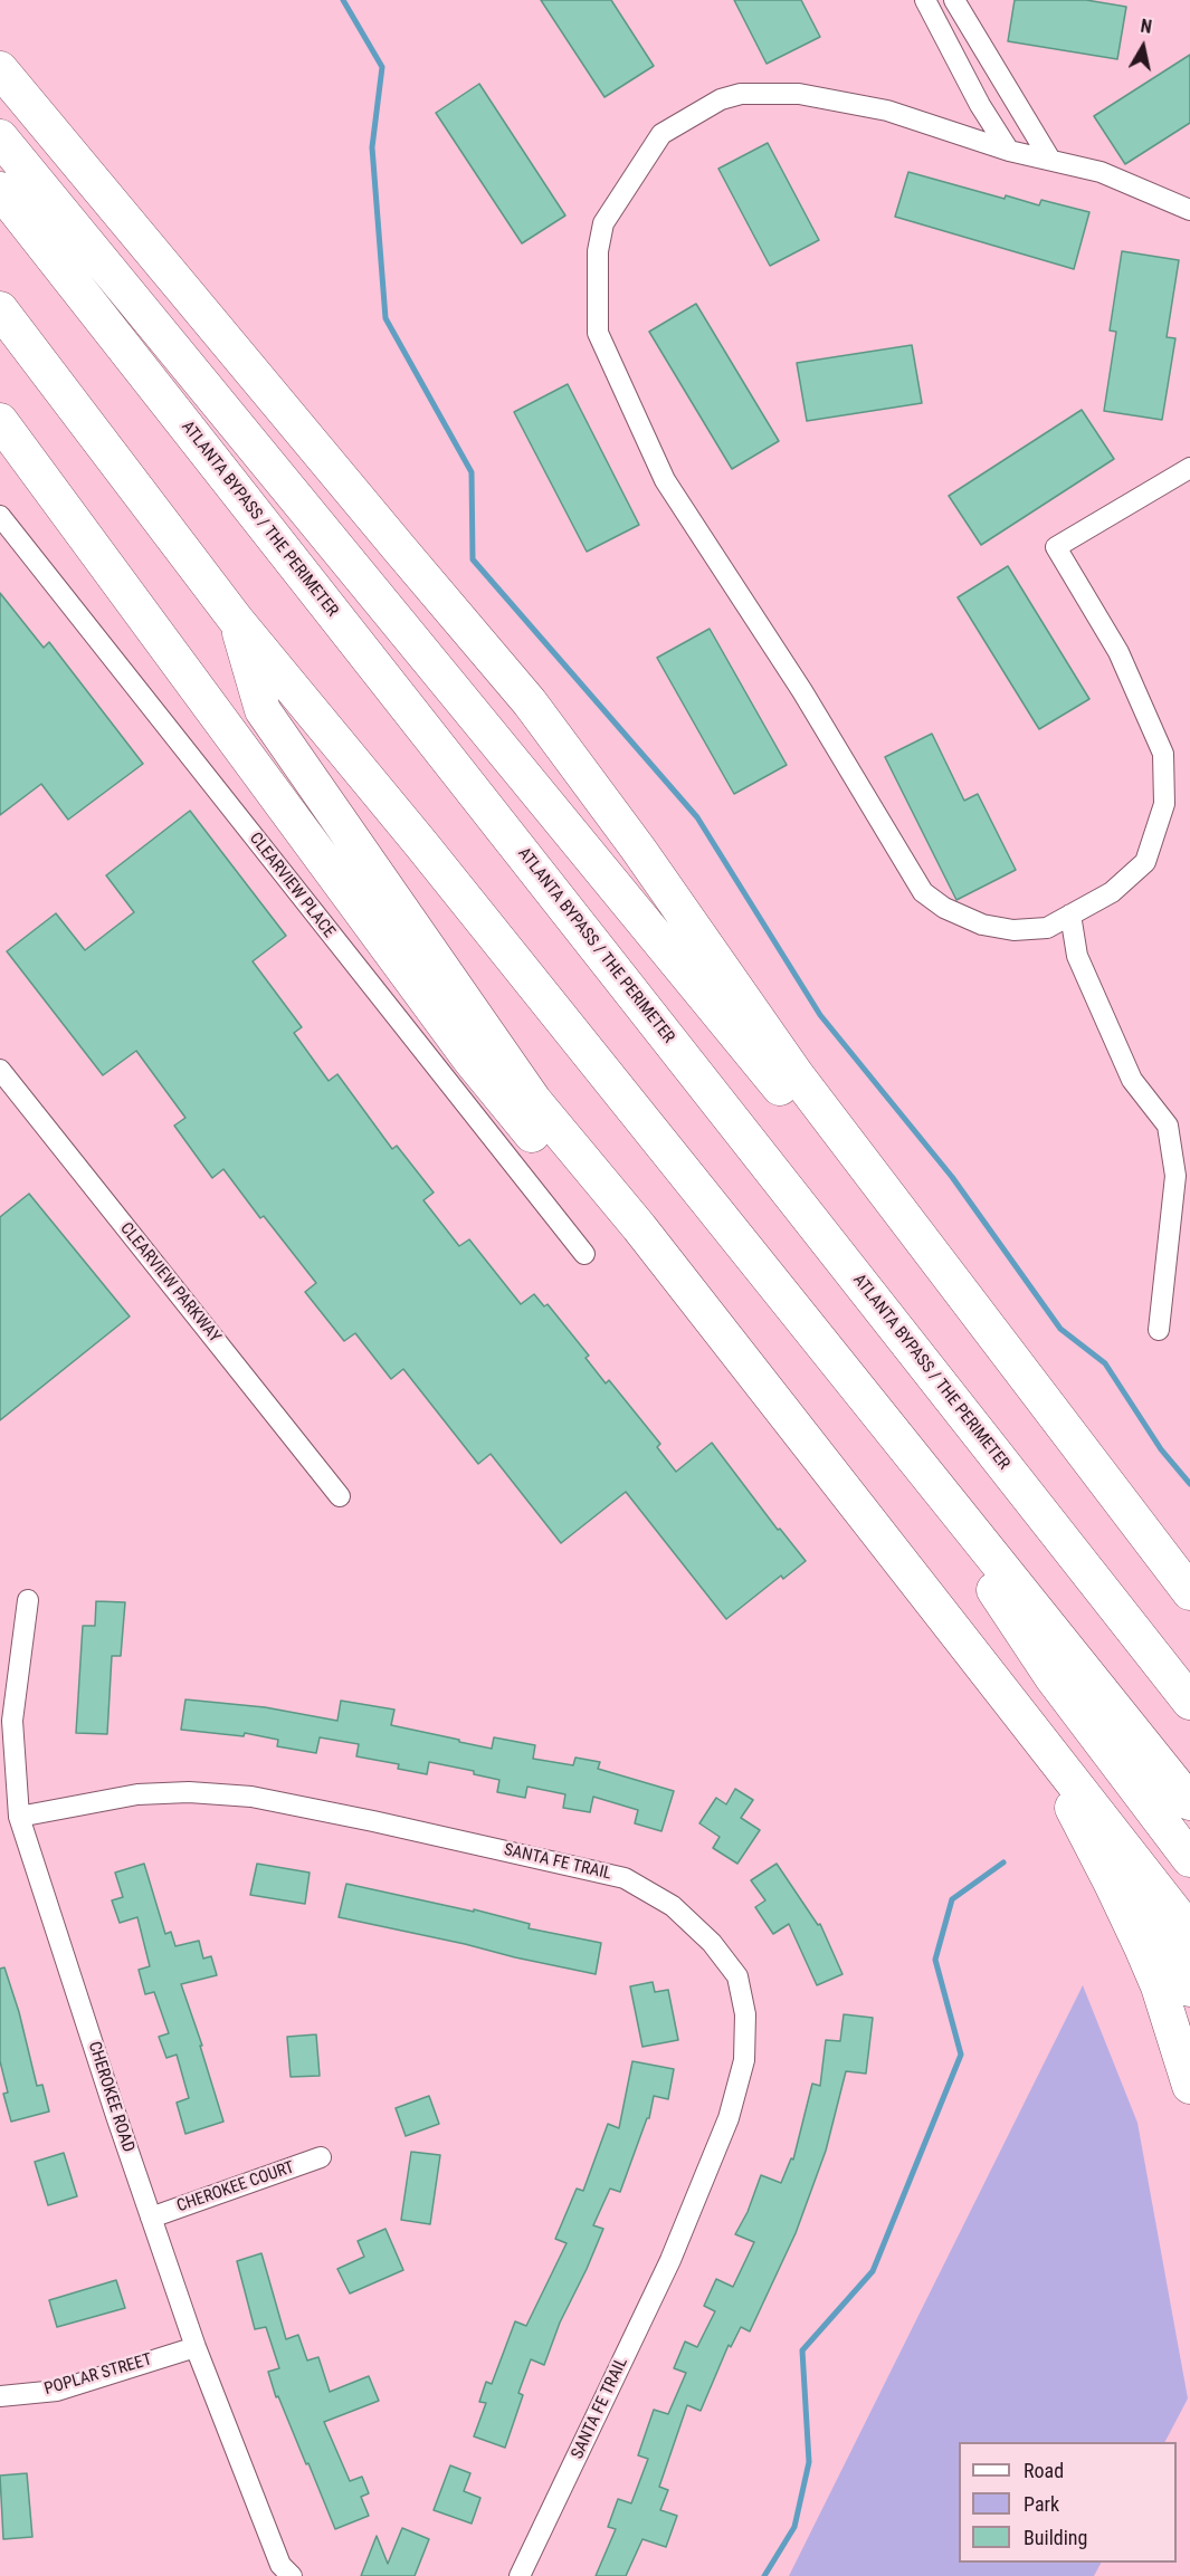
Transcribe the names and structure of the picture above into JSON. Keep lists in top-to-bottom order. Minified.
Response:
{"streets":{"highway":["ATLANTA BYPASS / THE PERIMETER"],"street":["CLEARVIEW PLACE","CLEARVIEW PARKWAY","SANTA FE TRAIL","CHEROKEE ROAD","CHEROKEE COURT","POPLAR STREET"]},"crossings":[["SANTA FE TRAIL","CHEROKEE ROAD"],["CHEROKEE ROAD","CHEROKEE COURT"],["CHEROKEE ROAD","POPLAR STREET"]],"legend":["Road","Park","Building"],"north":"top"}
